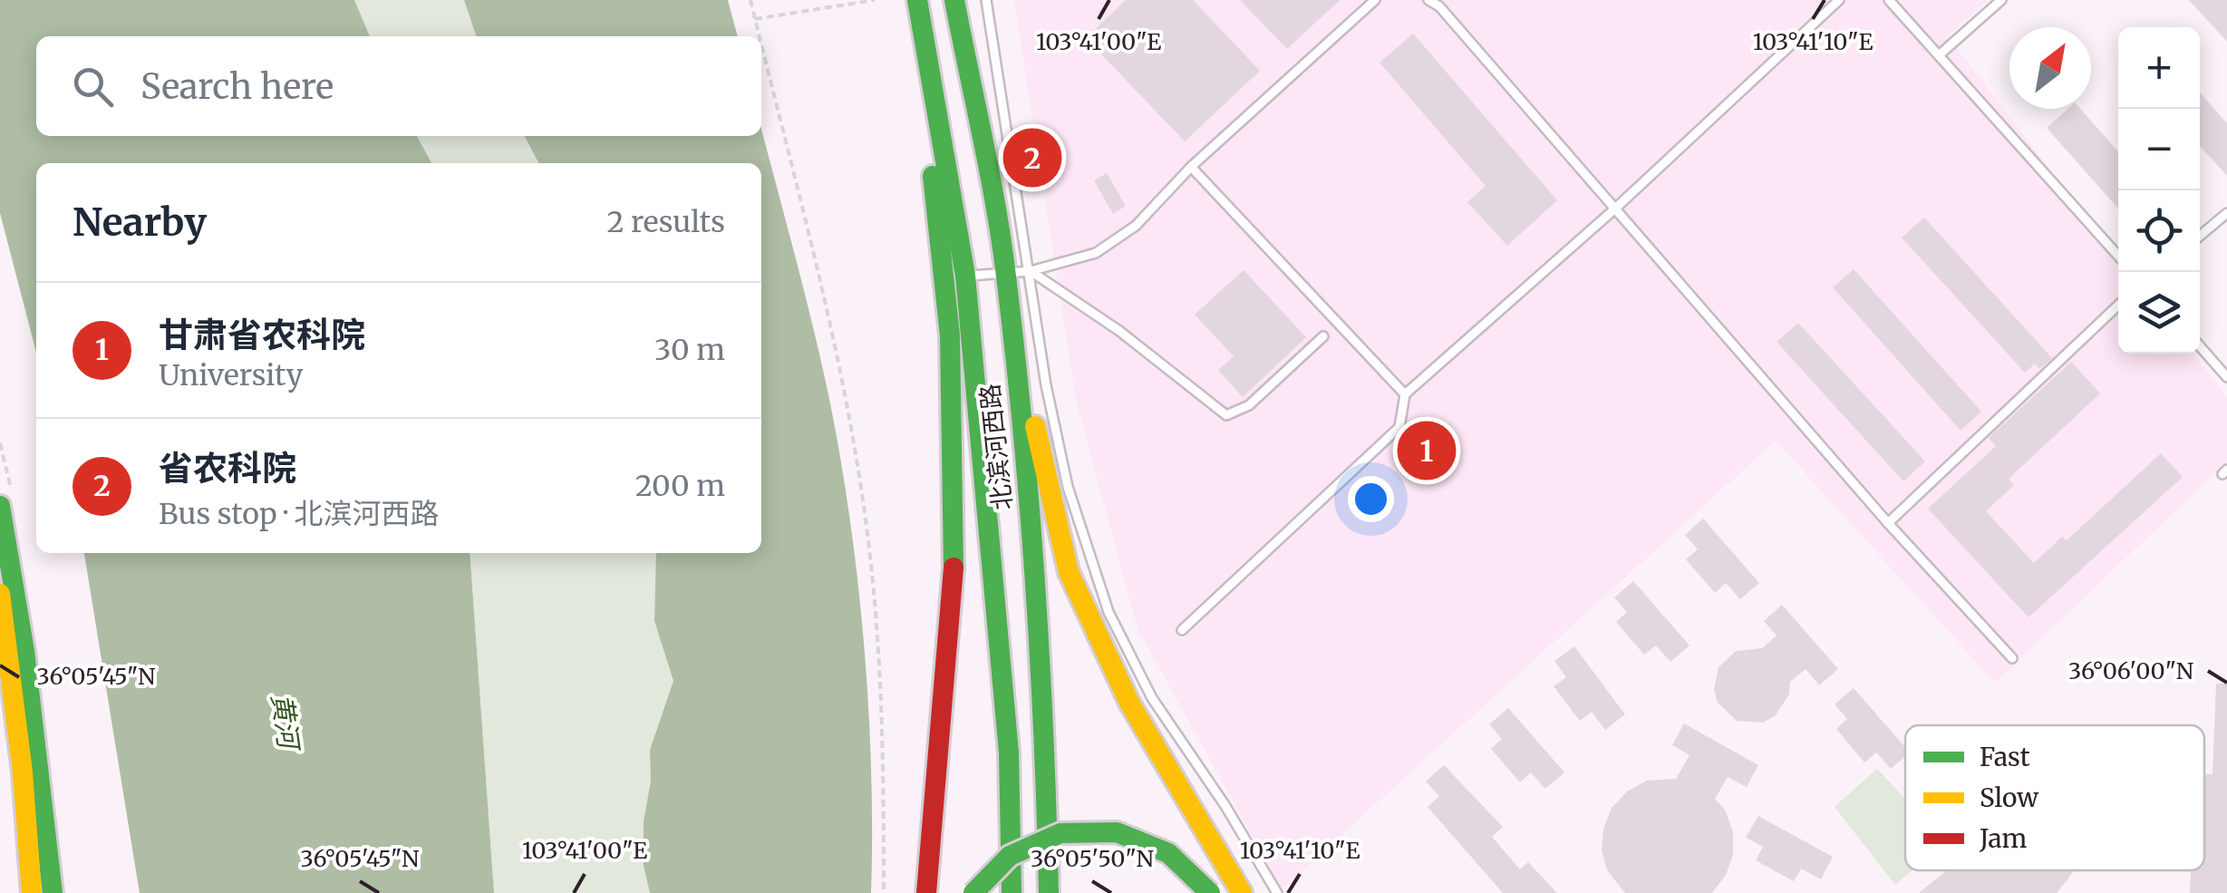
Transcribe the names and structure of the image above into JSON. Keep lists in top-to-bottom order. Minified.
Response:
{"streets":{"main road":["北滨河西路"]},"water":["黄河"],"legend":["Fast","Slow","Jam"],"north":"top right","page":{"map_buttons":["+","−"],"search":"Search here","pins":["2","1"],"heading":["Nearby","2 results"],"list":[{"mark":"1","name":"甘肃省农科院","note":"University","value":"30 m"},{"mark":"2","name":"省农科院","note":"Bus stop · 北滨河西路","value":"200 m"}]},"coordinates":["103°41'00\"E","103°41'10\"E","36°06'00\"N","36°05'45\"N","36°05'50\"N"]}
